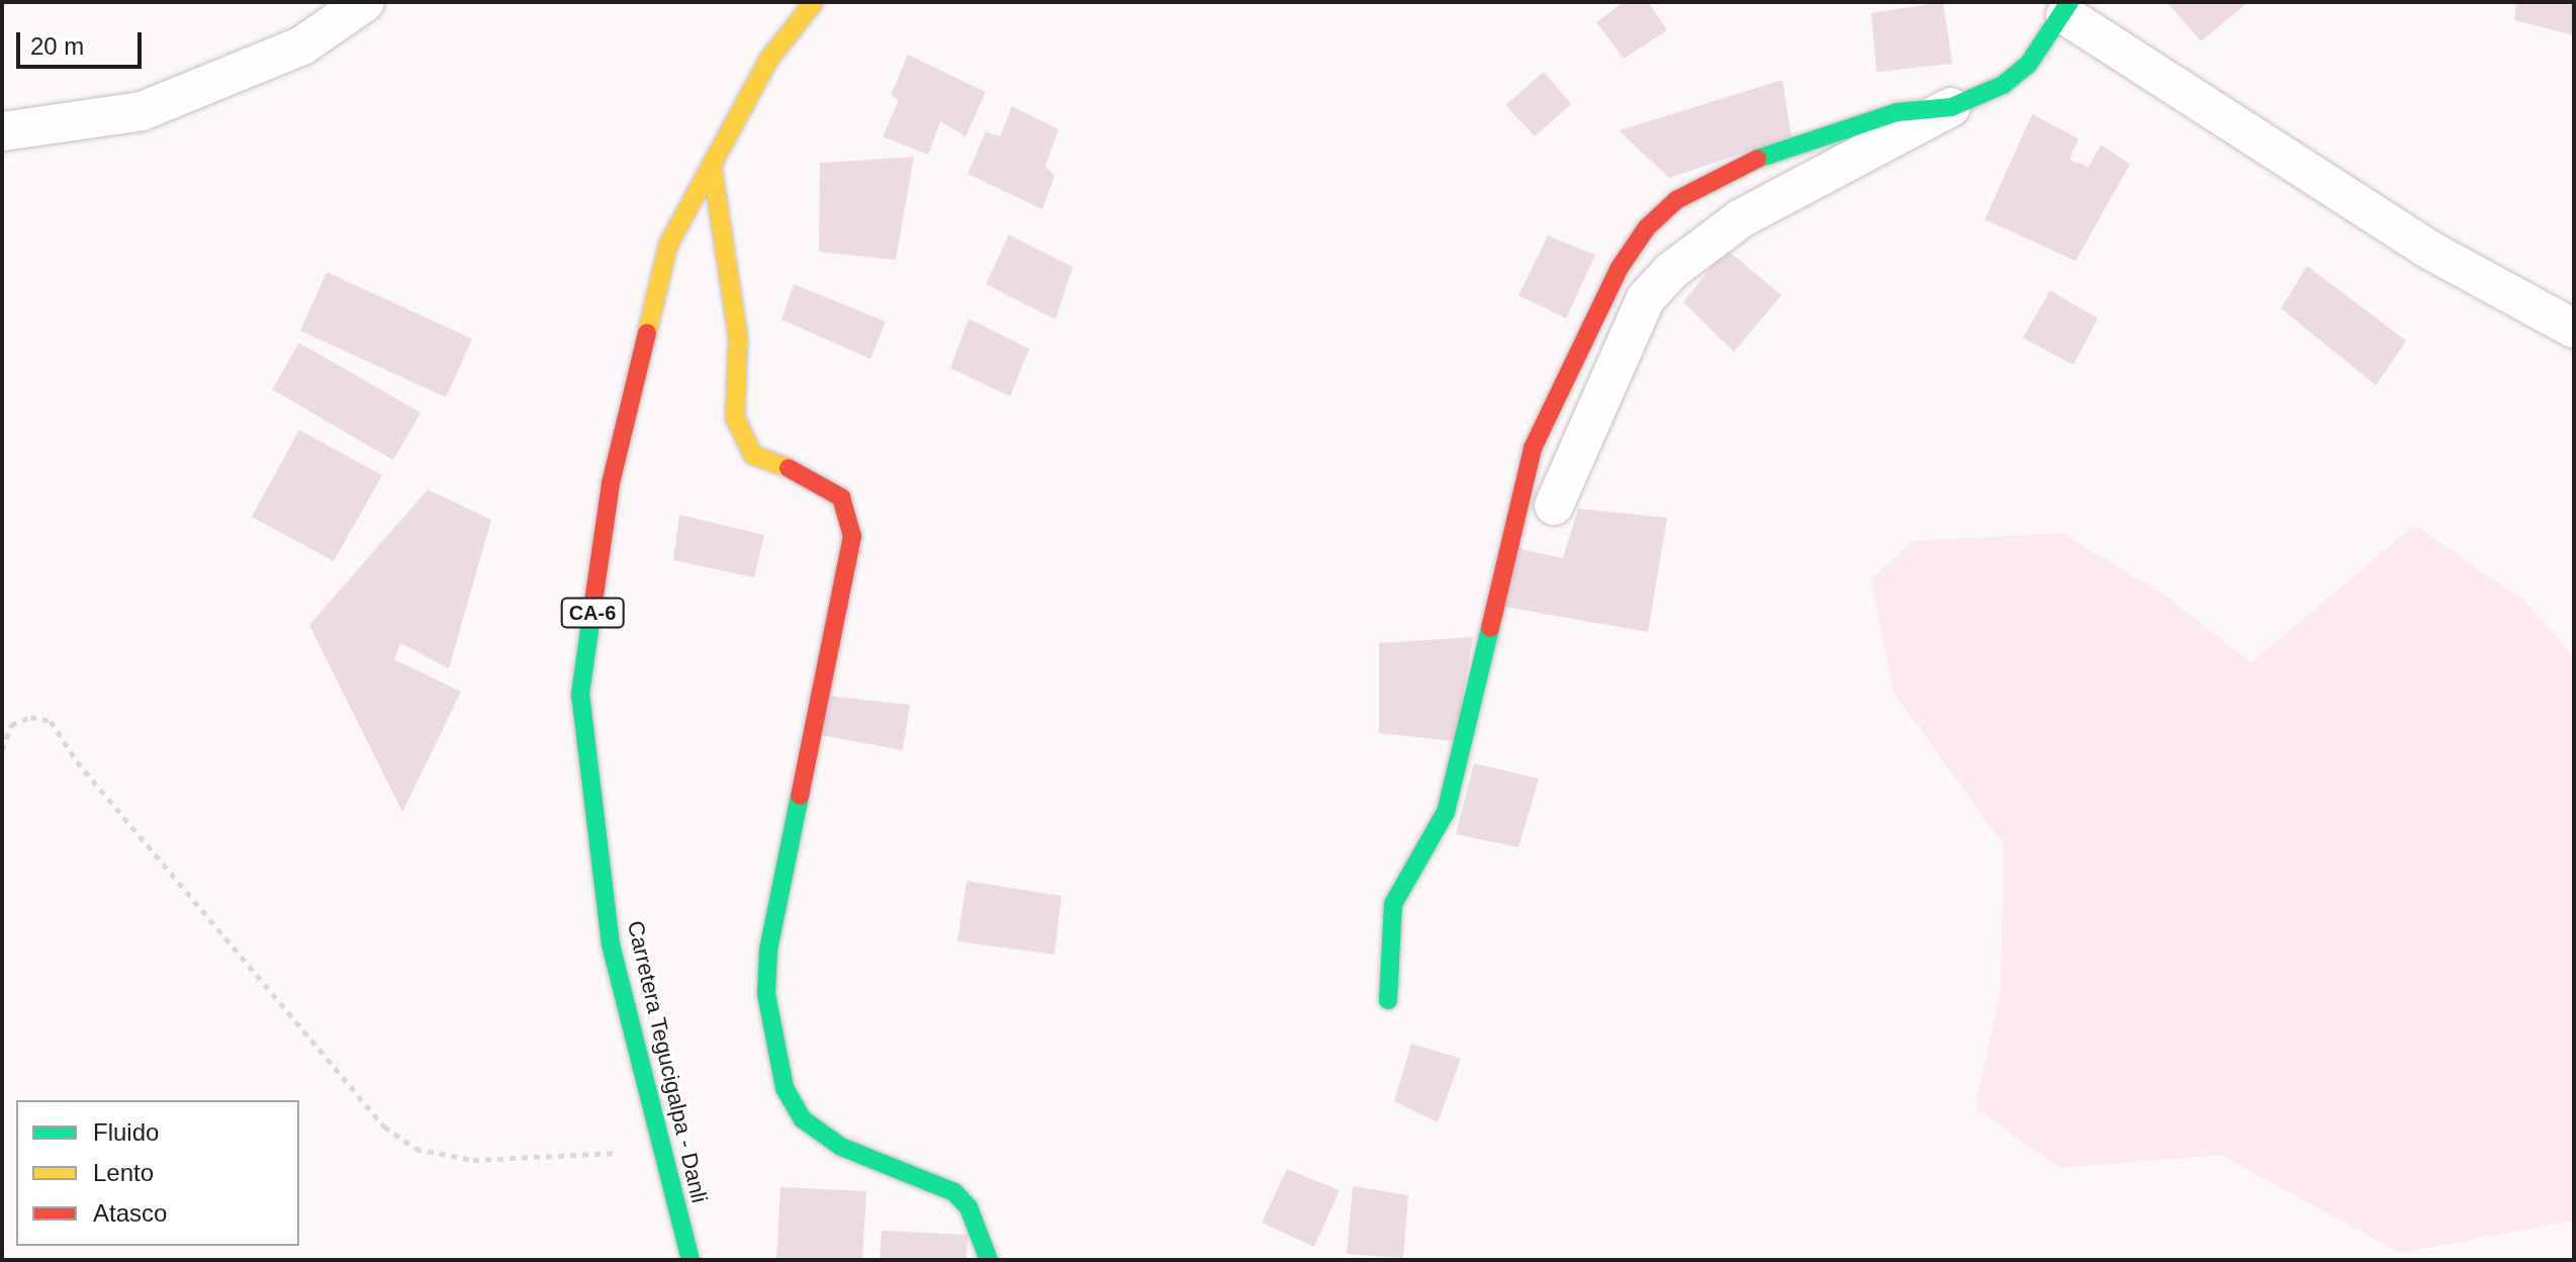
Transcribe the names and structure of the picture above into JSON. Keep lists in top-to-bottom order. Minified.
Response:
{"streets":{"main road":["CA-6","Carretera Tegucigalpa - Danli"]},"legend":["Fluido","Lento","Atasco"],"scale_bar":"20 m"}
